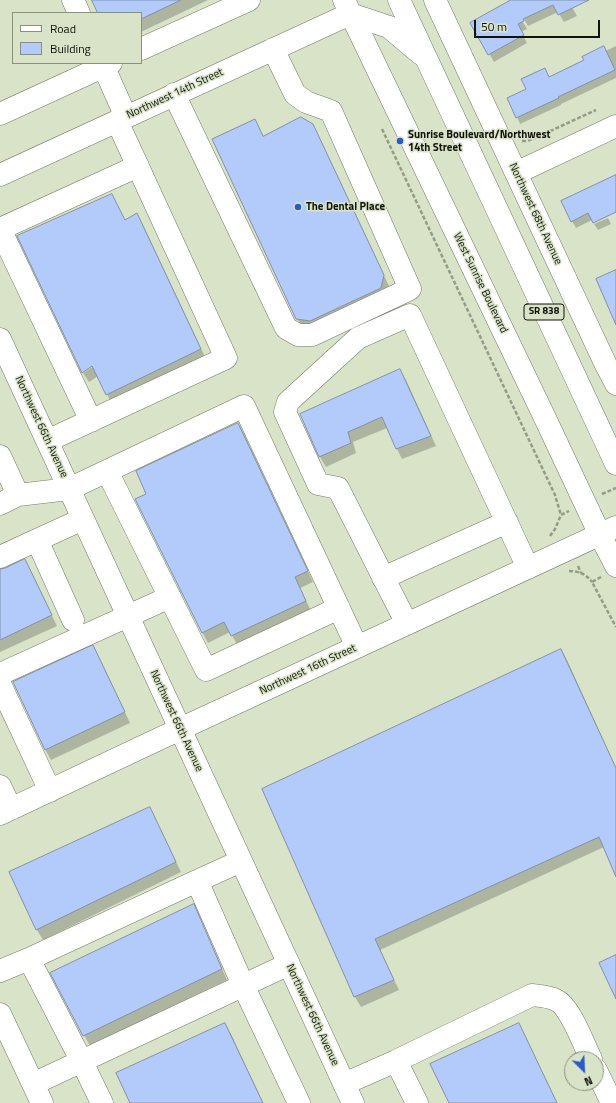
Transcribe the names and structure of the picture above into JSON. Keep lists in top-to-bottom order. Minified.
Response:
{"streets":{"main road":["Northwest 14th Street","Northwest 68th Avenue","West Sunrise Boulevard","SR 838","Northwest 66th Avenue","Northwest 16th Street"]},"crossings":[["Northwest 14th Street","West Sunrise Boulevard"],["West Sunrise Boulevard","Northwest 16th Street"],["Northwest 66th Avenue","Northwest 16th Street"]],"places":["Sunrise Boulevard/Northwest 14th Street","The Dental Place"],"legend":["Road","Building"],"scale_bar":"50 m","north":"bottom right"}
